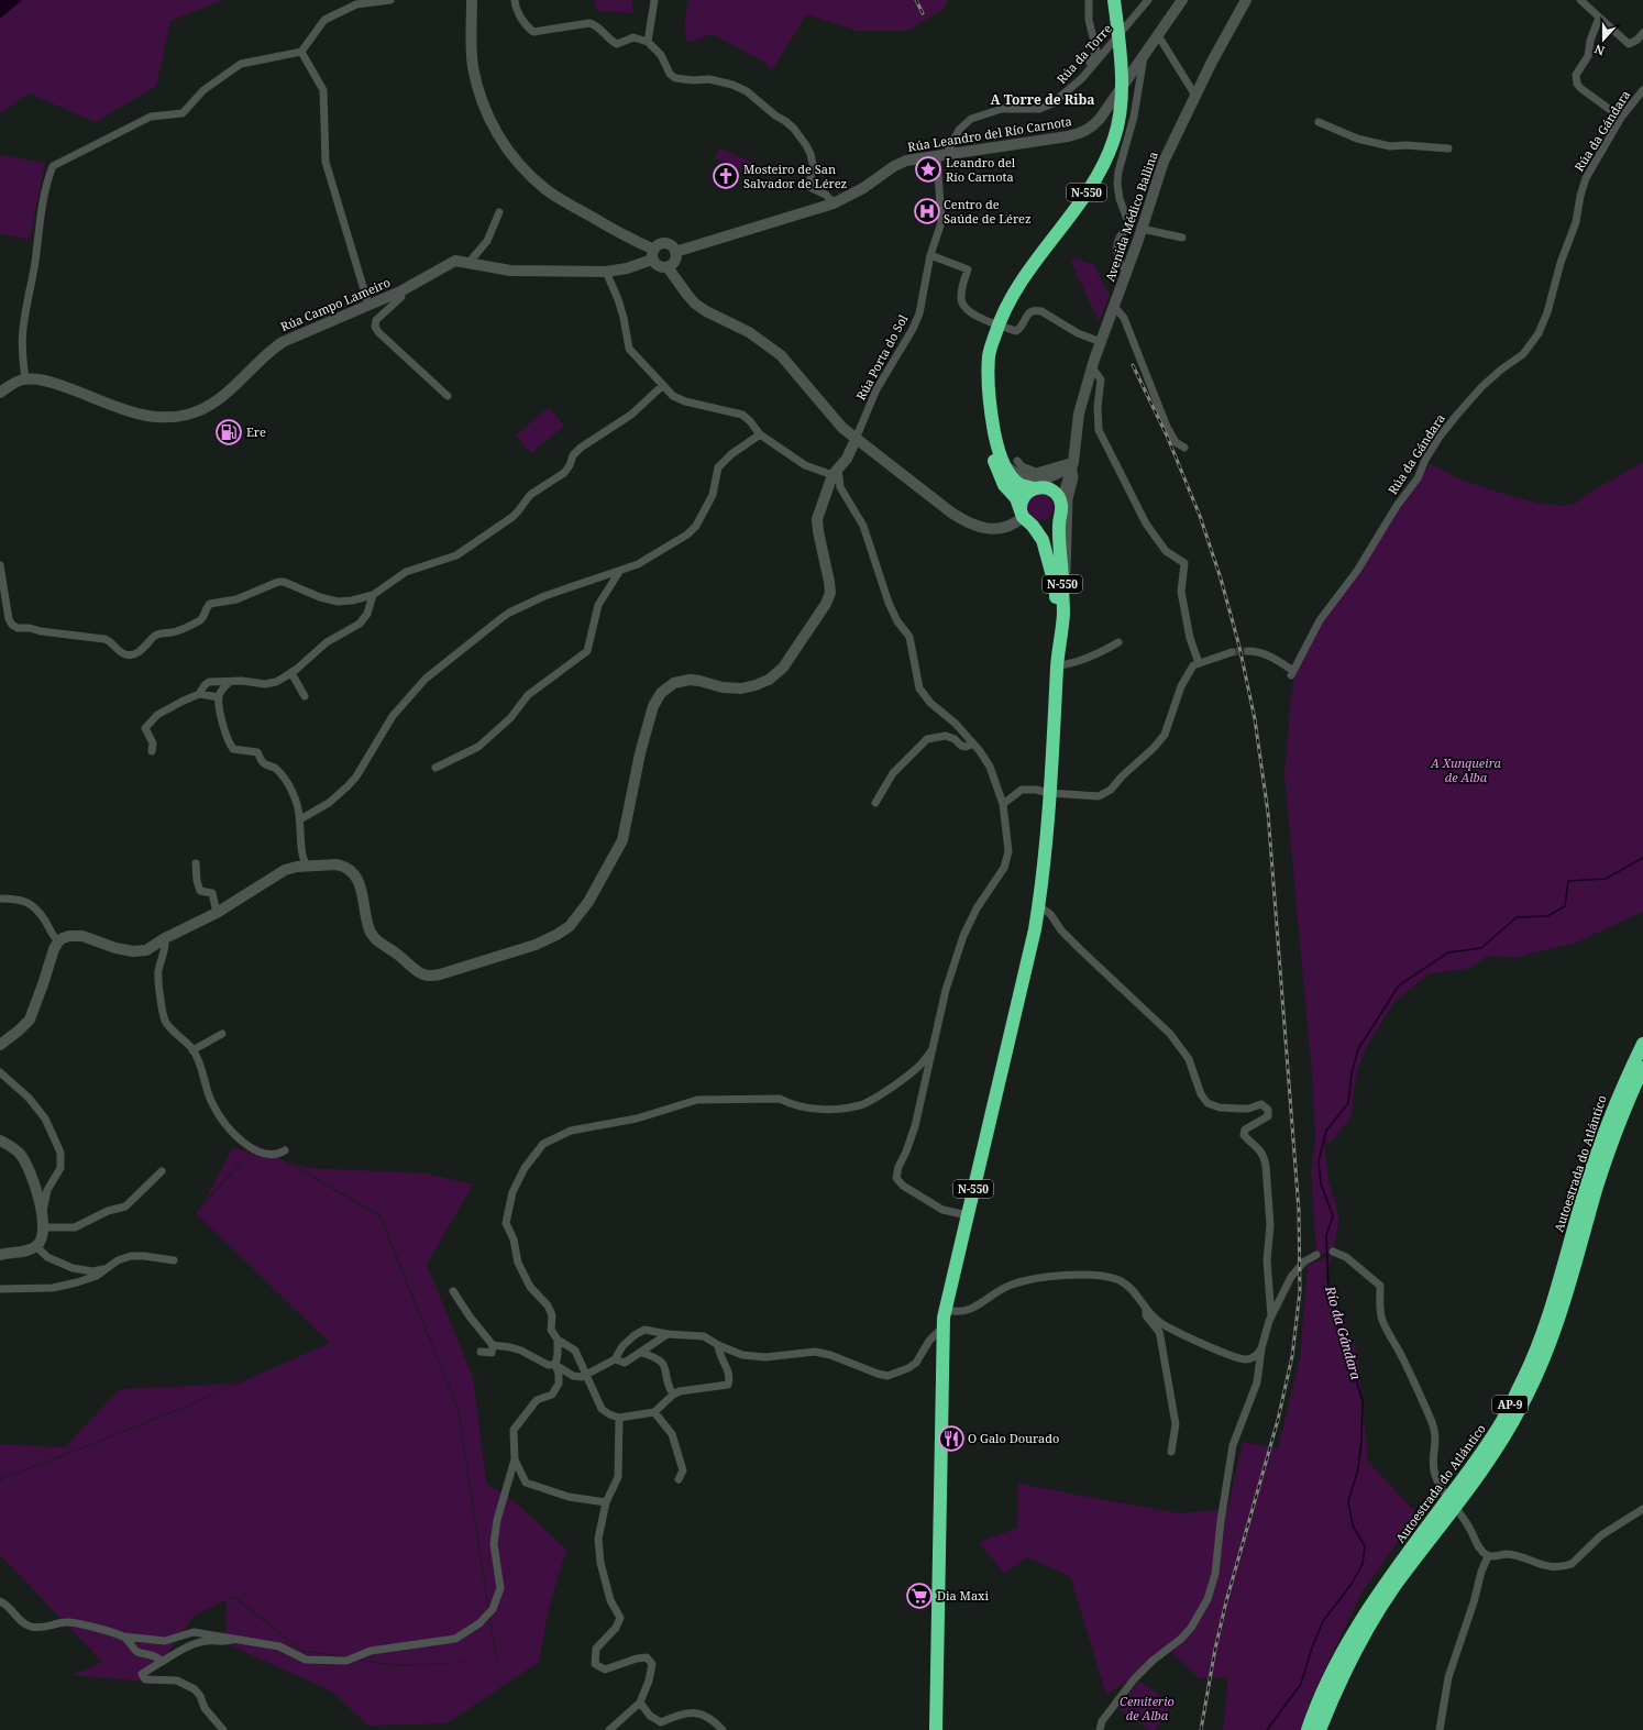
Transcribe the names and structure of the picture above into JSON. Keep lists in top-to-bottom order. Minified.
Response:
{"streets":{"highway":["N-550","Autoestrada do Atlántico","AP-9"],"street":["Rúa da Torre","Rúa da Gándara","Rúa Leandro del Río Carnota","Avenida Médico Ballina","Rúa Campo Lameiro","Rúa Porta do Sol"]},"crossings":[["Rúa da Torre","Rúa Leandro del Río Carnota"],["Rúa da Torre","Rúa Porta do Sol"],["Rúa Leandro del Río Carnota","Rúa Campo Lameiro"],["Rúa Leandro del Río Carnota","Rúa Porta do Sol"],["N-550","Avenida Médico Ballina"]],"districts":["A Torre de Riba"],"water":["Río da Gándara"],"parks":["A Xunqueira de Alba","Cemiterio de Alba"],"places":{"place":["Leandro del Río Carnota"],"church":["Mosteiro de San Salvador de Lérez"],"hospital":["Centro de Saúde de Lérez"],"fuel station":["Ere"],"restaurant":["O Galo Dourado"],"supermarket":["Dia Maxi"]},"north":"bottom"}
